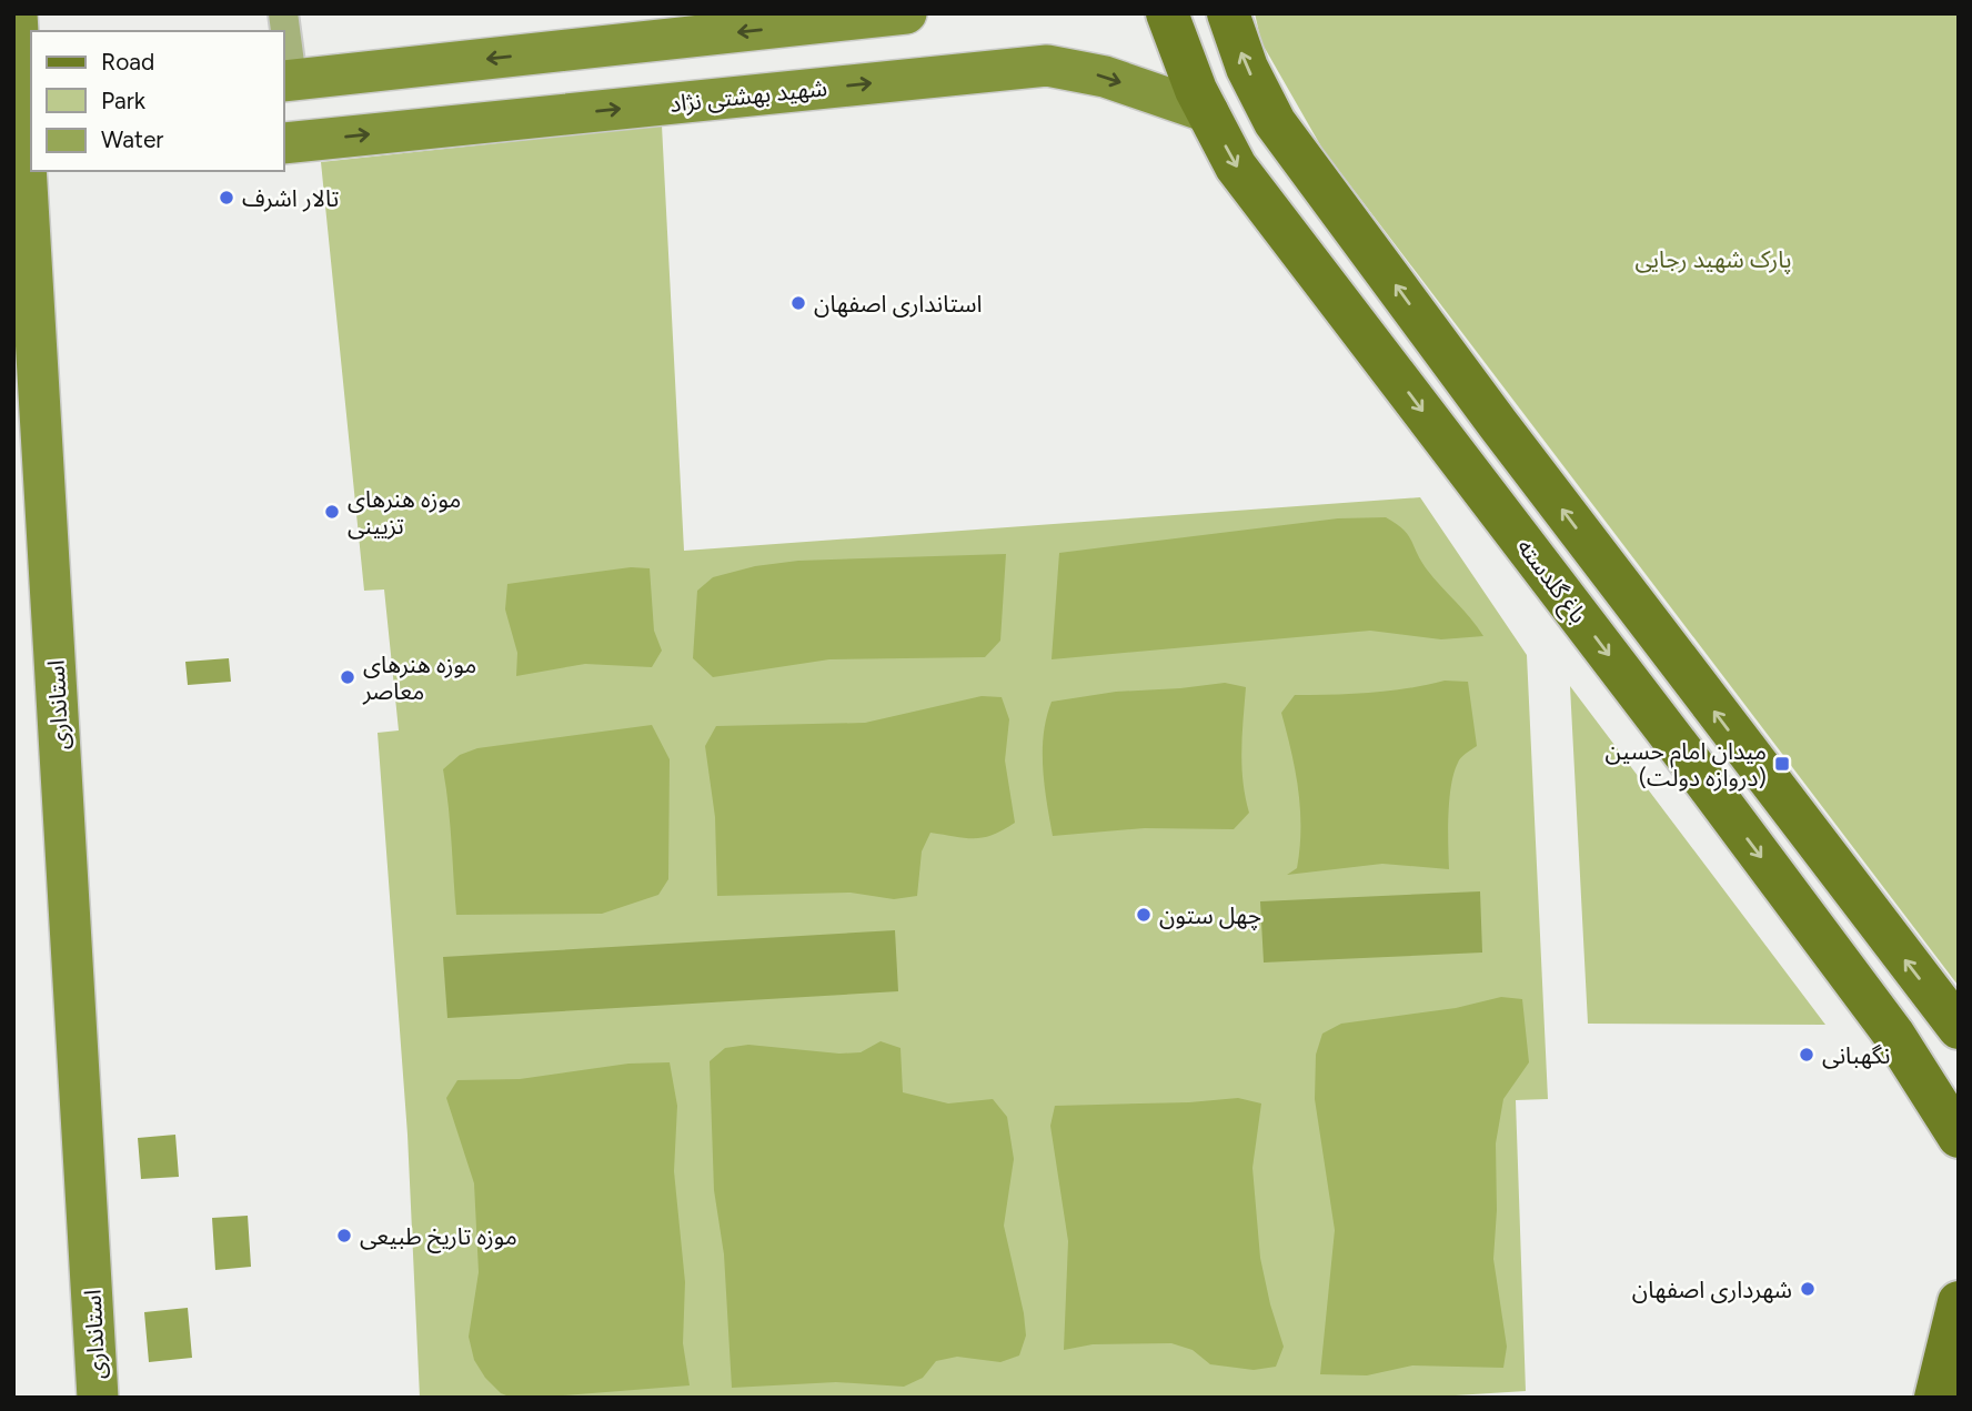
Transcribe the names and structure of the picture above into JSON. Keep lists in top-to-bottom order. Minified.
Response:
{"streets":{"main road":["شهید بهشتی نژاد","باغ گلدسته","استانداری"]},"crossings":[["شهید بهشتی نژاد","باغ گلدسته"]],"parks":["پارک شهید رجایی"],"places":{"other":["تالار اشرف","استانداری اصفهان","موزه هنرهای تزیینی","موزه هنرهای معاصر","چهل ستون","نگهبانی","موزه تاریخ طبیعی","شهرداری اصفهان"],"transit":["میدان امام حسین (دروازه دولت)"]},"legend":["Road","Park","Water"]}
